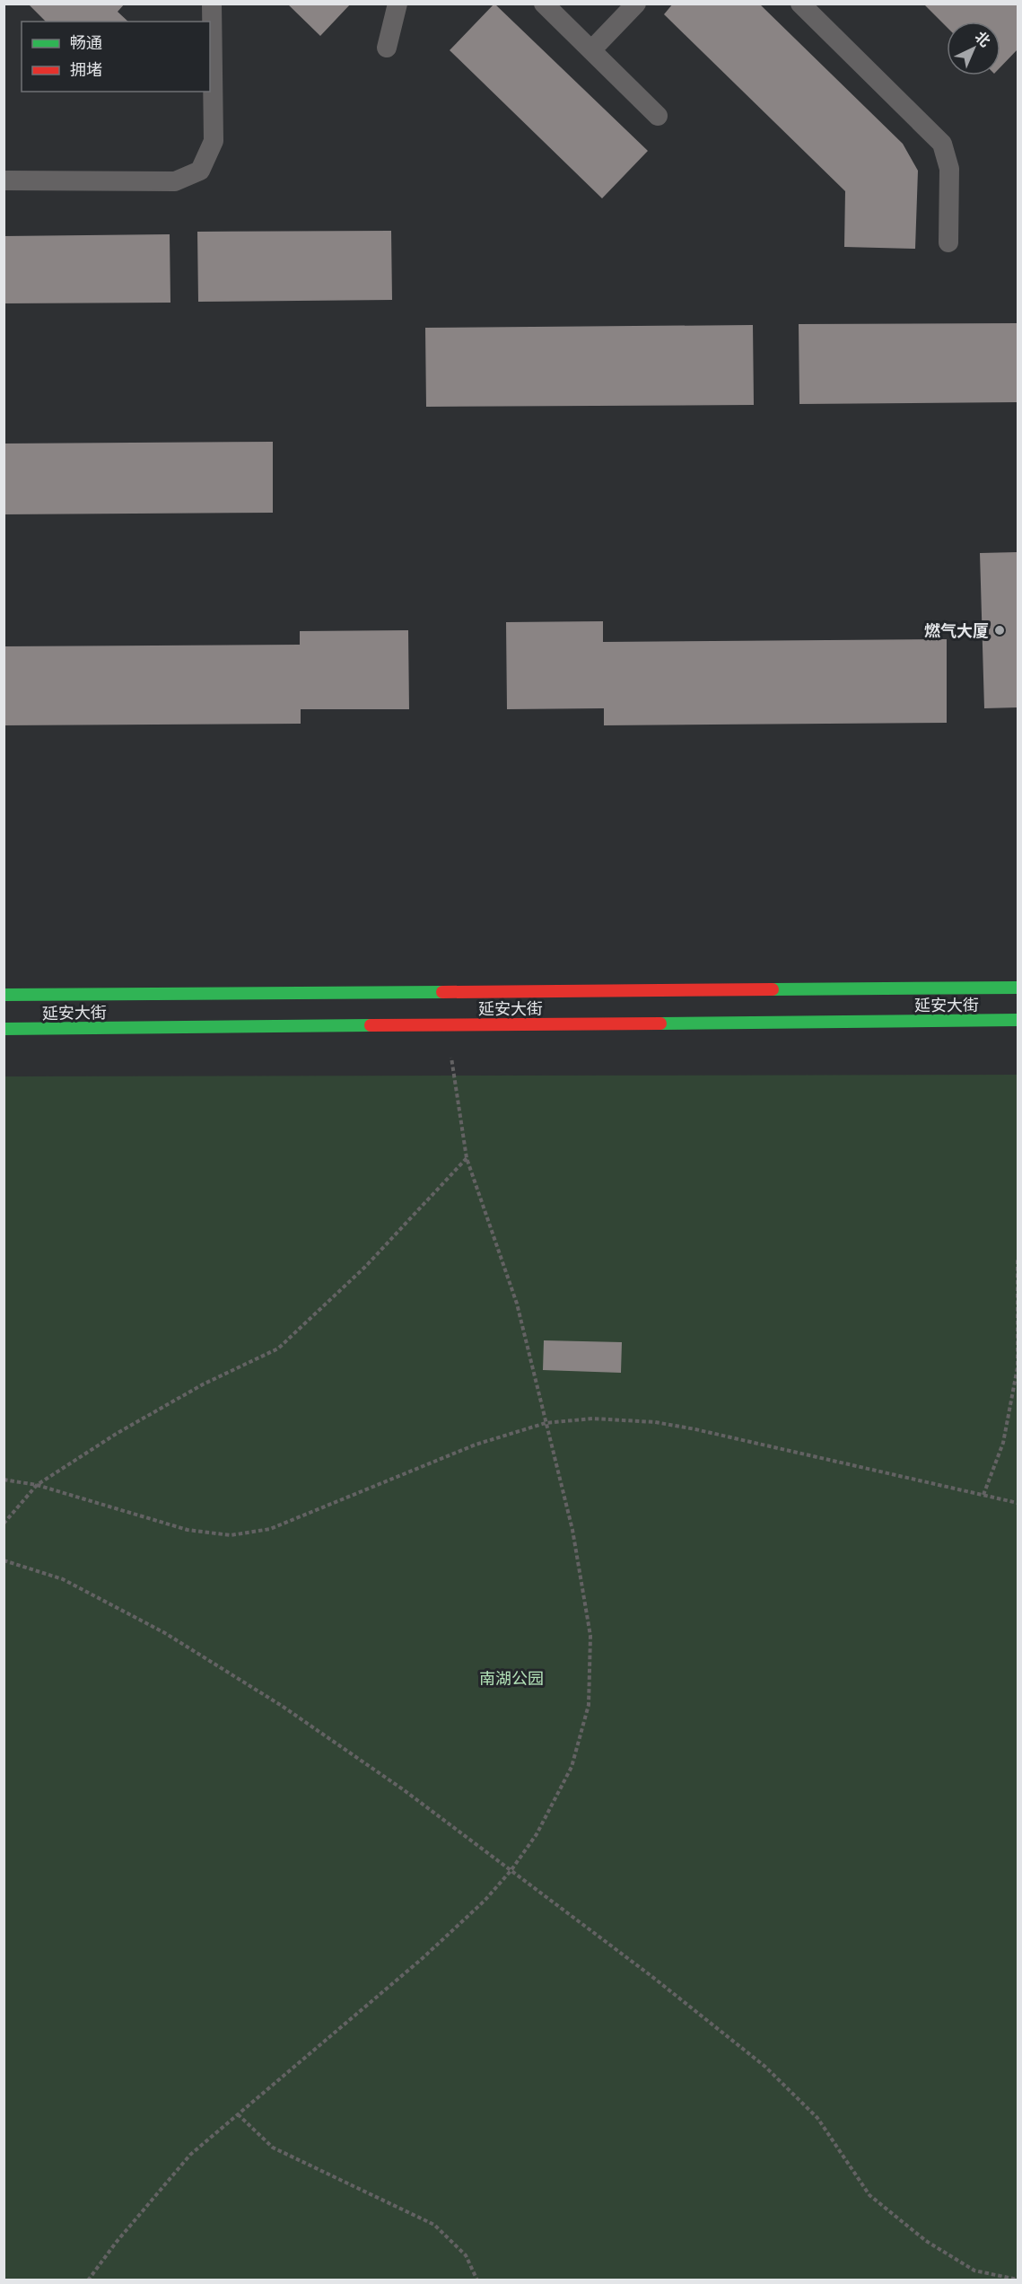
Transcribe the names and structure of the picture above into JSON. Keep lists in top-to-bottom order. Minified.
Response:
{"streets":{"main road":["延安大街"]},"parks":["南湖公园"],"places":["燃气大厦"],"legend":["畅通","拥堵"],"north":"top right"}
